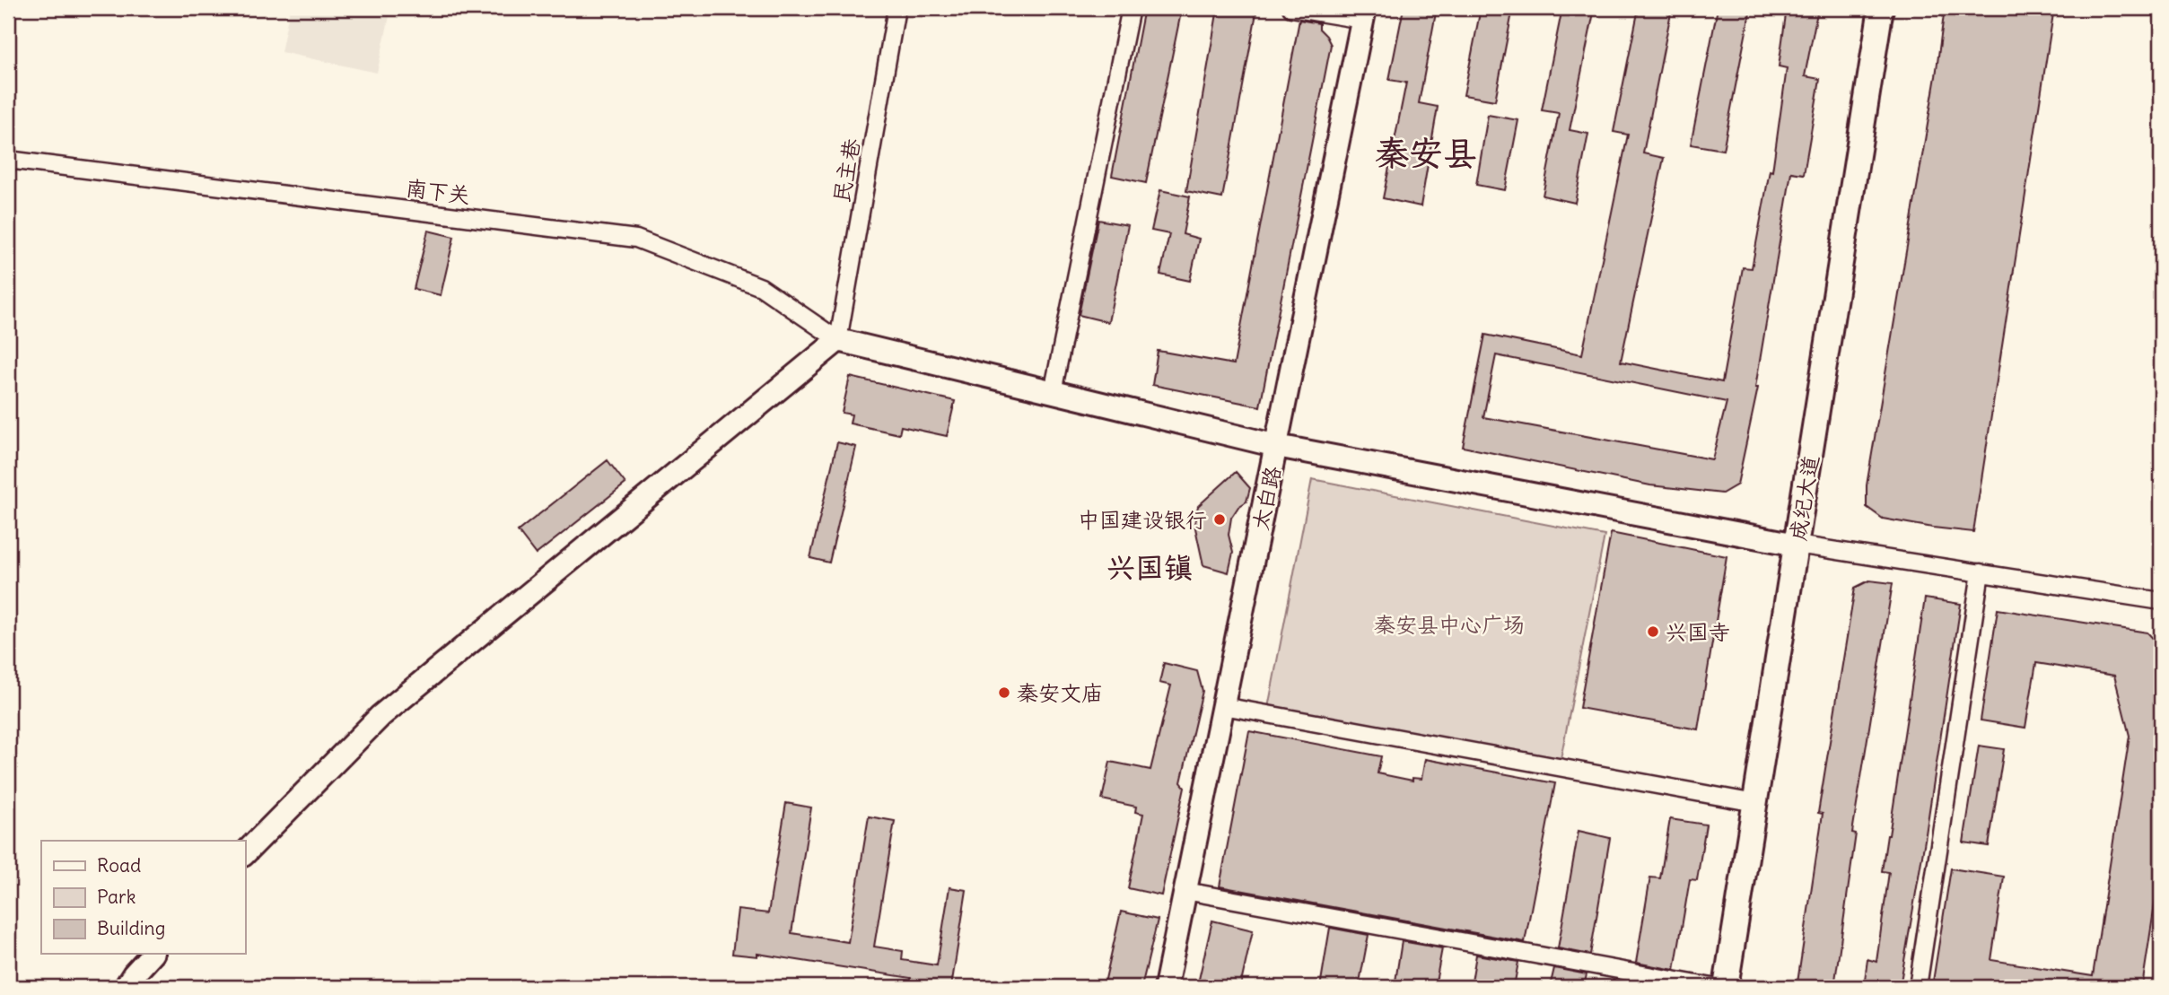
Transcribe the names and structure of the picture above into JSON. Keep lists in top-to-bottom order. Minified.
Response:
{"streets":{"main road":["太白路","成纪大道"],"street":["民主巷","南下关"]},"crossings":[["民主巷","南下关"]],"districts":["秦安县","兴国镇"],"parks":["秦安县中心广场"],"places":["中国建设银行","兴国寺","秦安文庙"],"legend":["Road","Park","Building"]}
